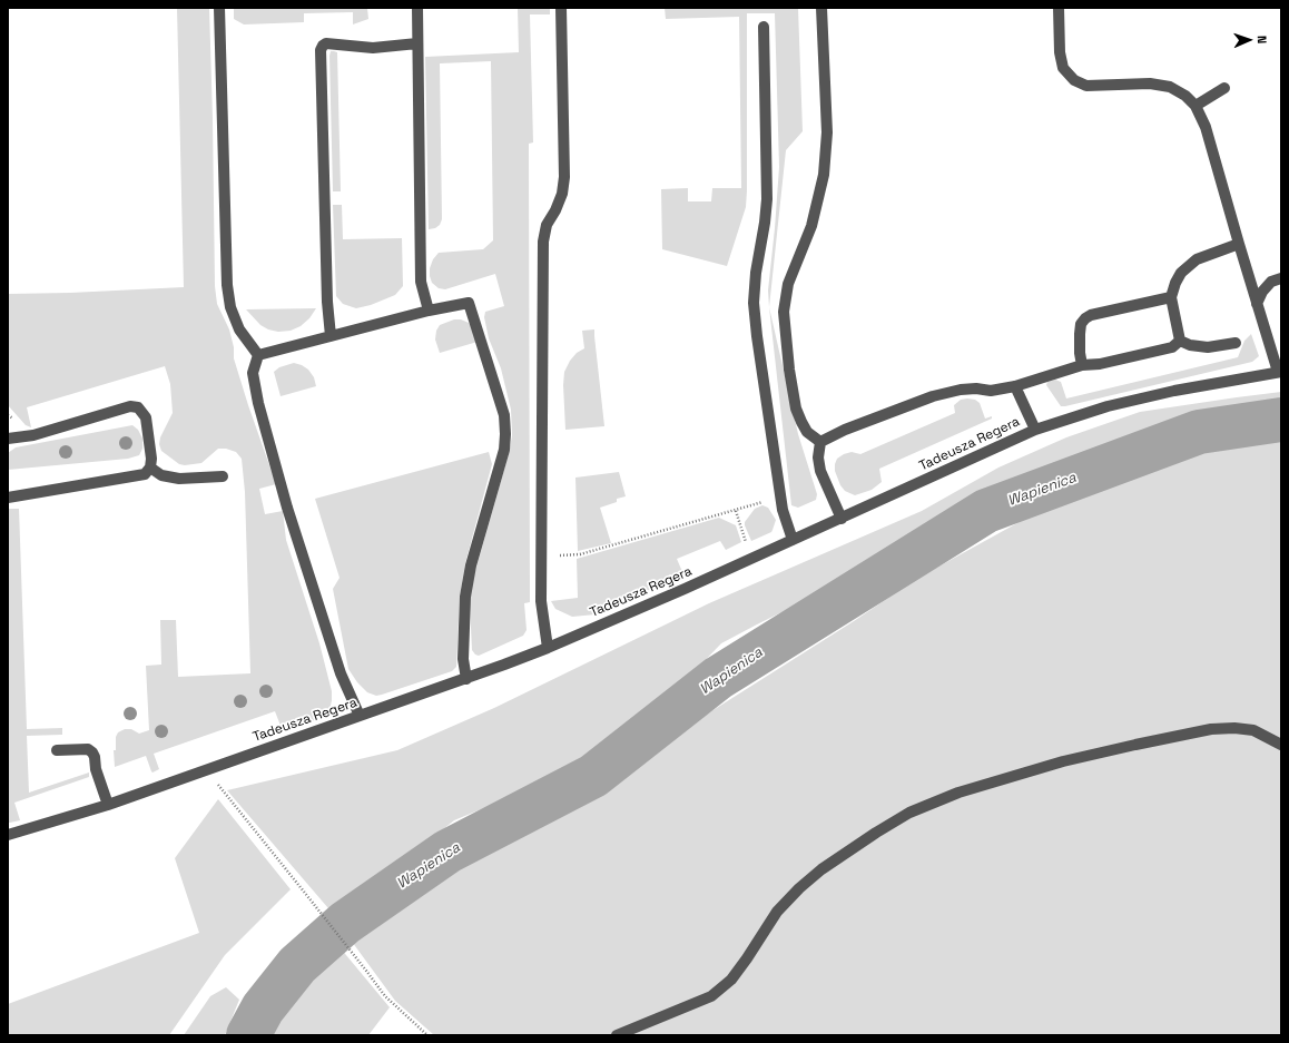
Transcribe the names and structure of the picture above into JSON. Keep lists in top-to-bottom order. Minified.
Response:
{"streets":{"street":["Tadeusza Regera"]},"water":["Wapienica"],"north":"right"}
